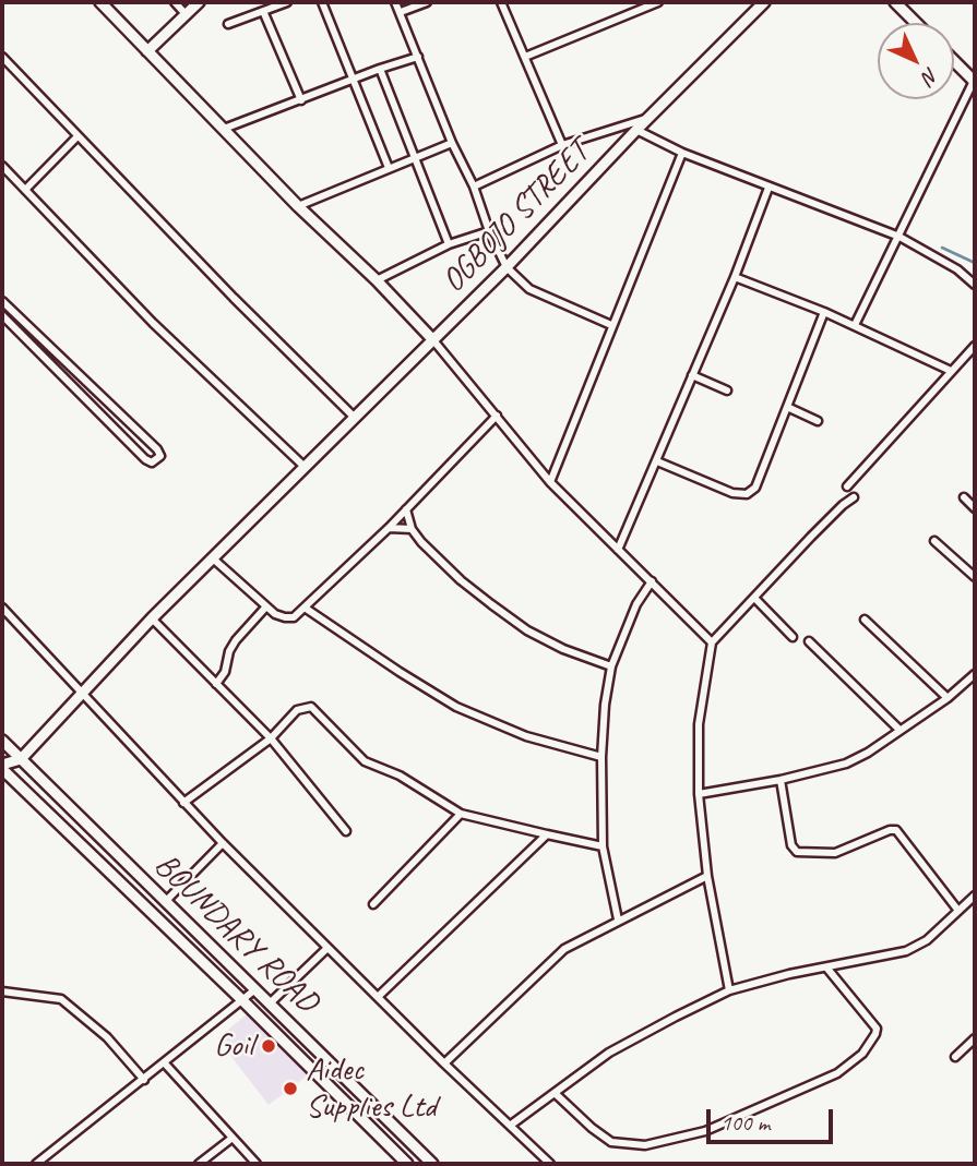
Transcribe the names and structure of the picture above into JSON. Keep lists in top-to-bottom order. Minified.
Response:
{"streets":{"street":["OGBOJO STREET","BOUNDARY ROAD"]},"crossings":[["OGBOJO STREET","BOUNDARY ROAD"]],"places":["Goil","Aidec Supplies Ltd"],"scale_bar":"100 m","north":"bottom right"}
